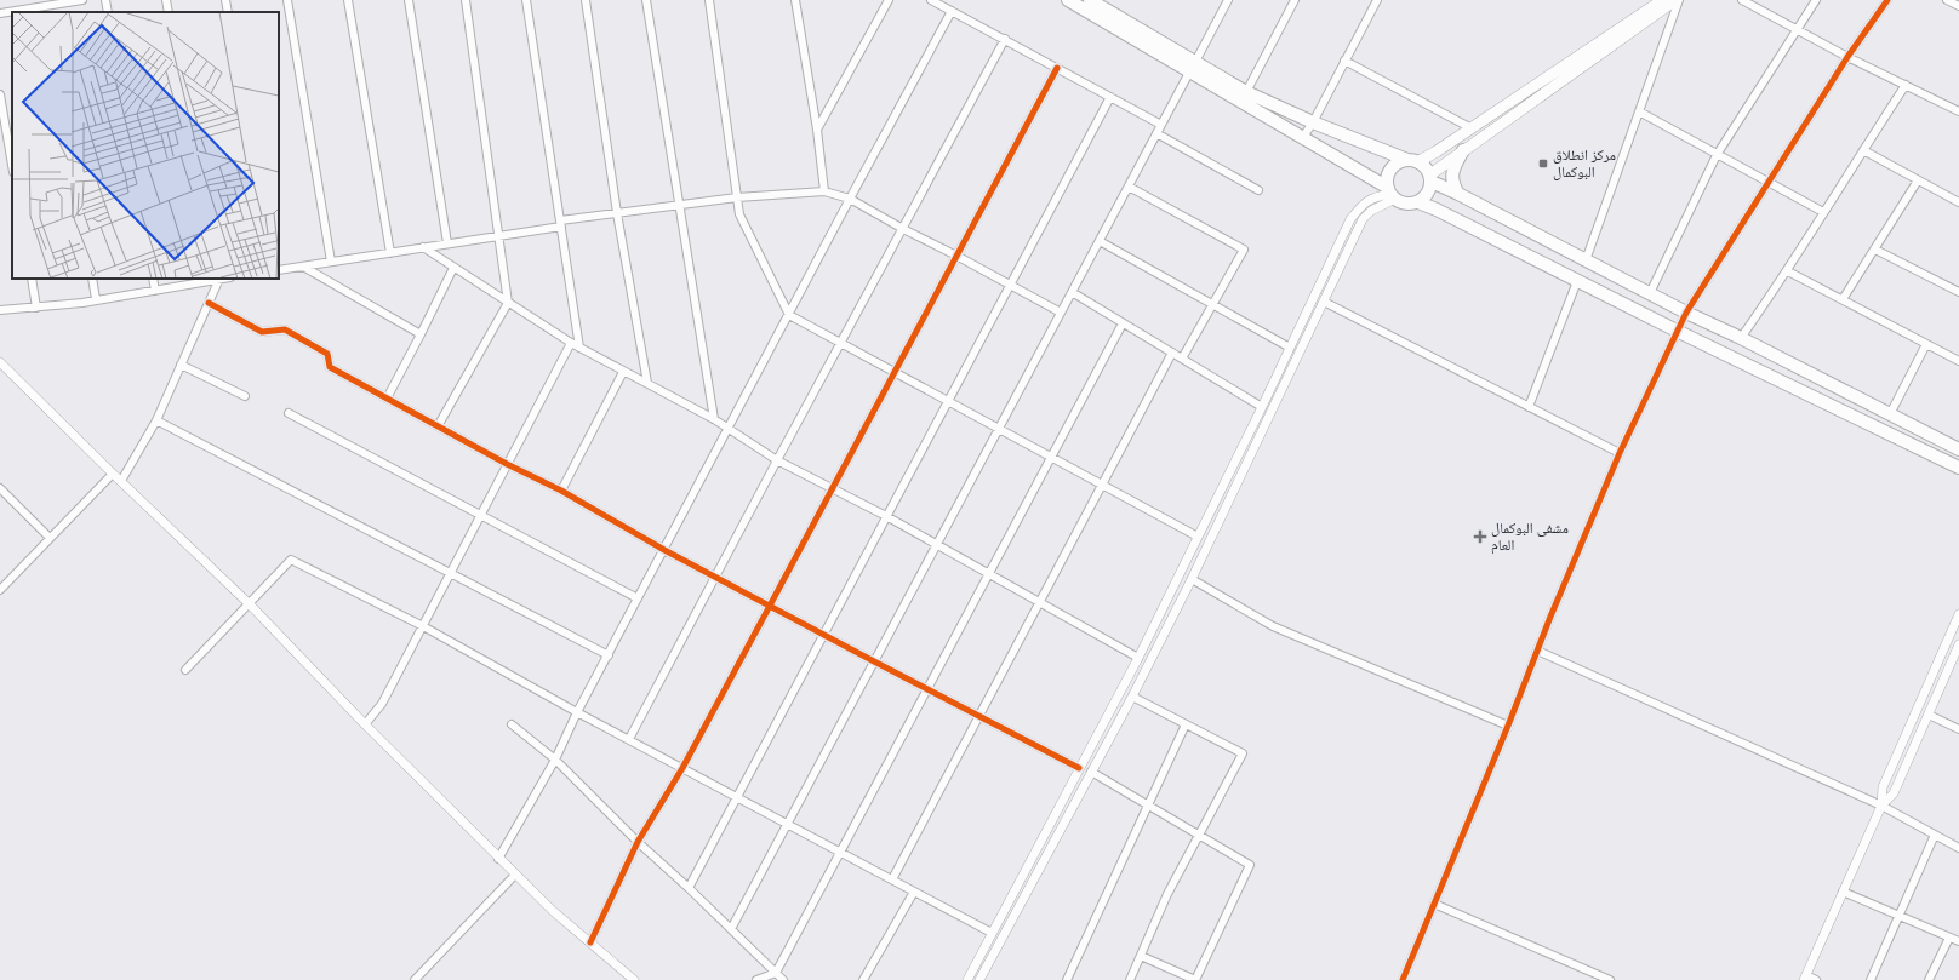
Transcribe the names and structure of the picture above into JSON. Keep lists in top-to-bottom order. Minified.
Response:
{"places":{"transit":["مركز انطلاق البوكمال"],"health":["مشفى البوكمال العام"]}}
